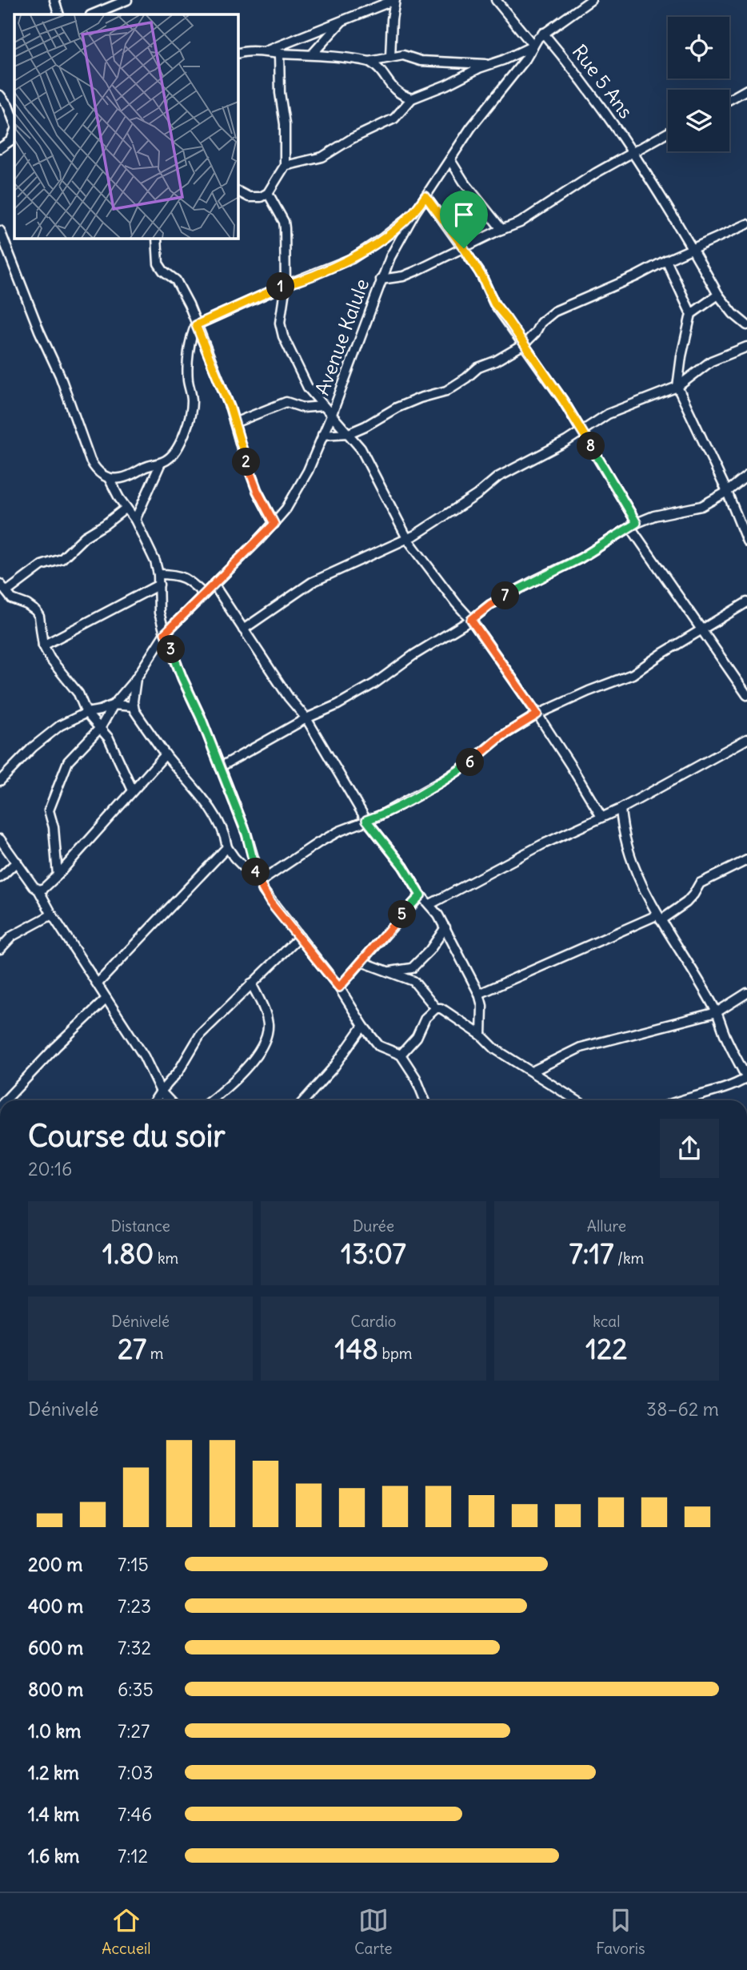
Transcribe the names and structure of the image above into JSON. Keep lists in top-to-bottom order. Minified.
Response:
{"streets":{"street":["Rue 5 Ans","Avenue Kalule"]},"crossings":[["Rue 5 Ans","Avenue Kalule"]],"page":{"pins":["1","8","2","7","3","6","4","5"],"heading":["Course du soir","20:16"],"stats":[["Distance","1.80 km"],["Durée","13:07"],["Allure","7:17 /km"],["Dénivelé","27 m"],["Cardio","148 bpm"],["kcal","122"]],"chart":["Dénivelé","38–62 m"],"list":[{"name":"200 m","note":"7:15"},{"name":"400 m","note":"7:23"},{"name":"600 m","note":"7:32"},{"name":"800 m","note":"6:35"},{"name":"1.0 km","note":"7:27"},{"name":"1.2 km","note":"7:03"},{"name":"1.4 km","note":"7:46"},{"name":"1.6 km","note":"7:12"}],"tabs":["Accueil","Carte","Favoris"]}}
